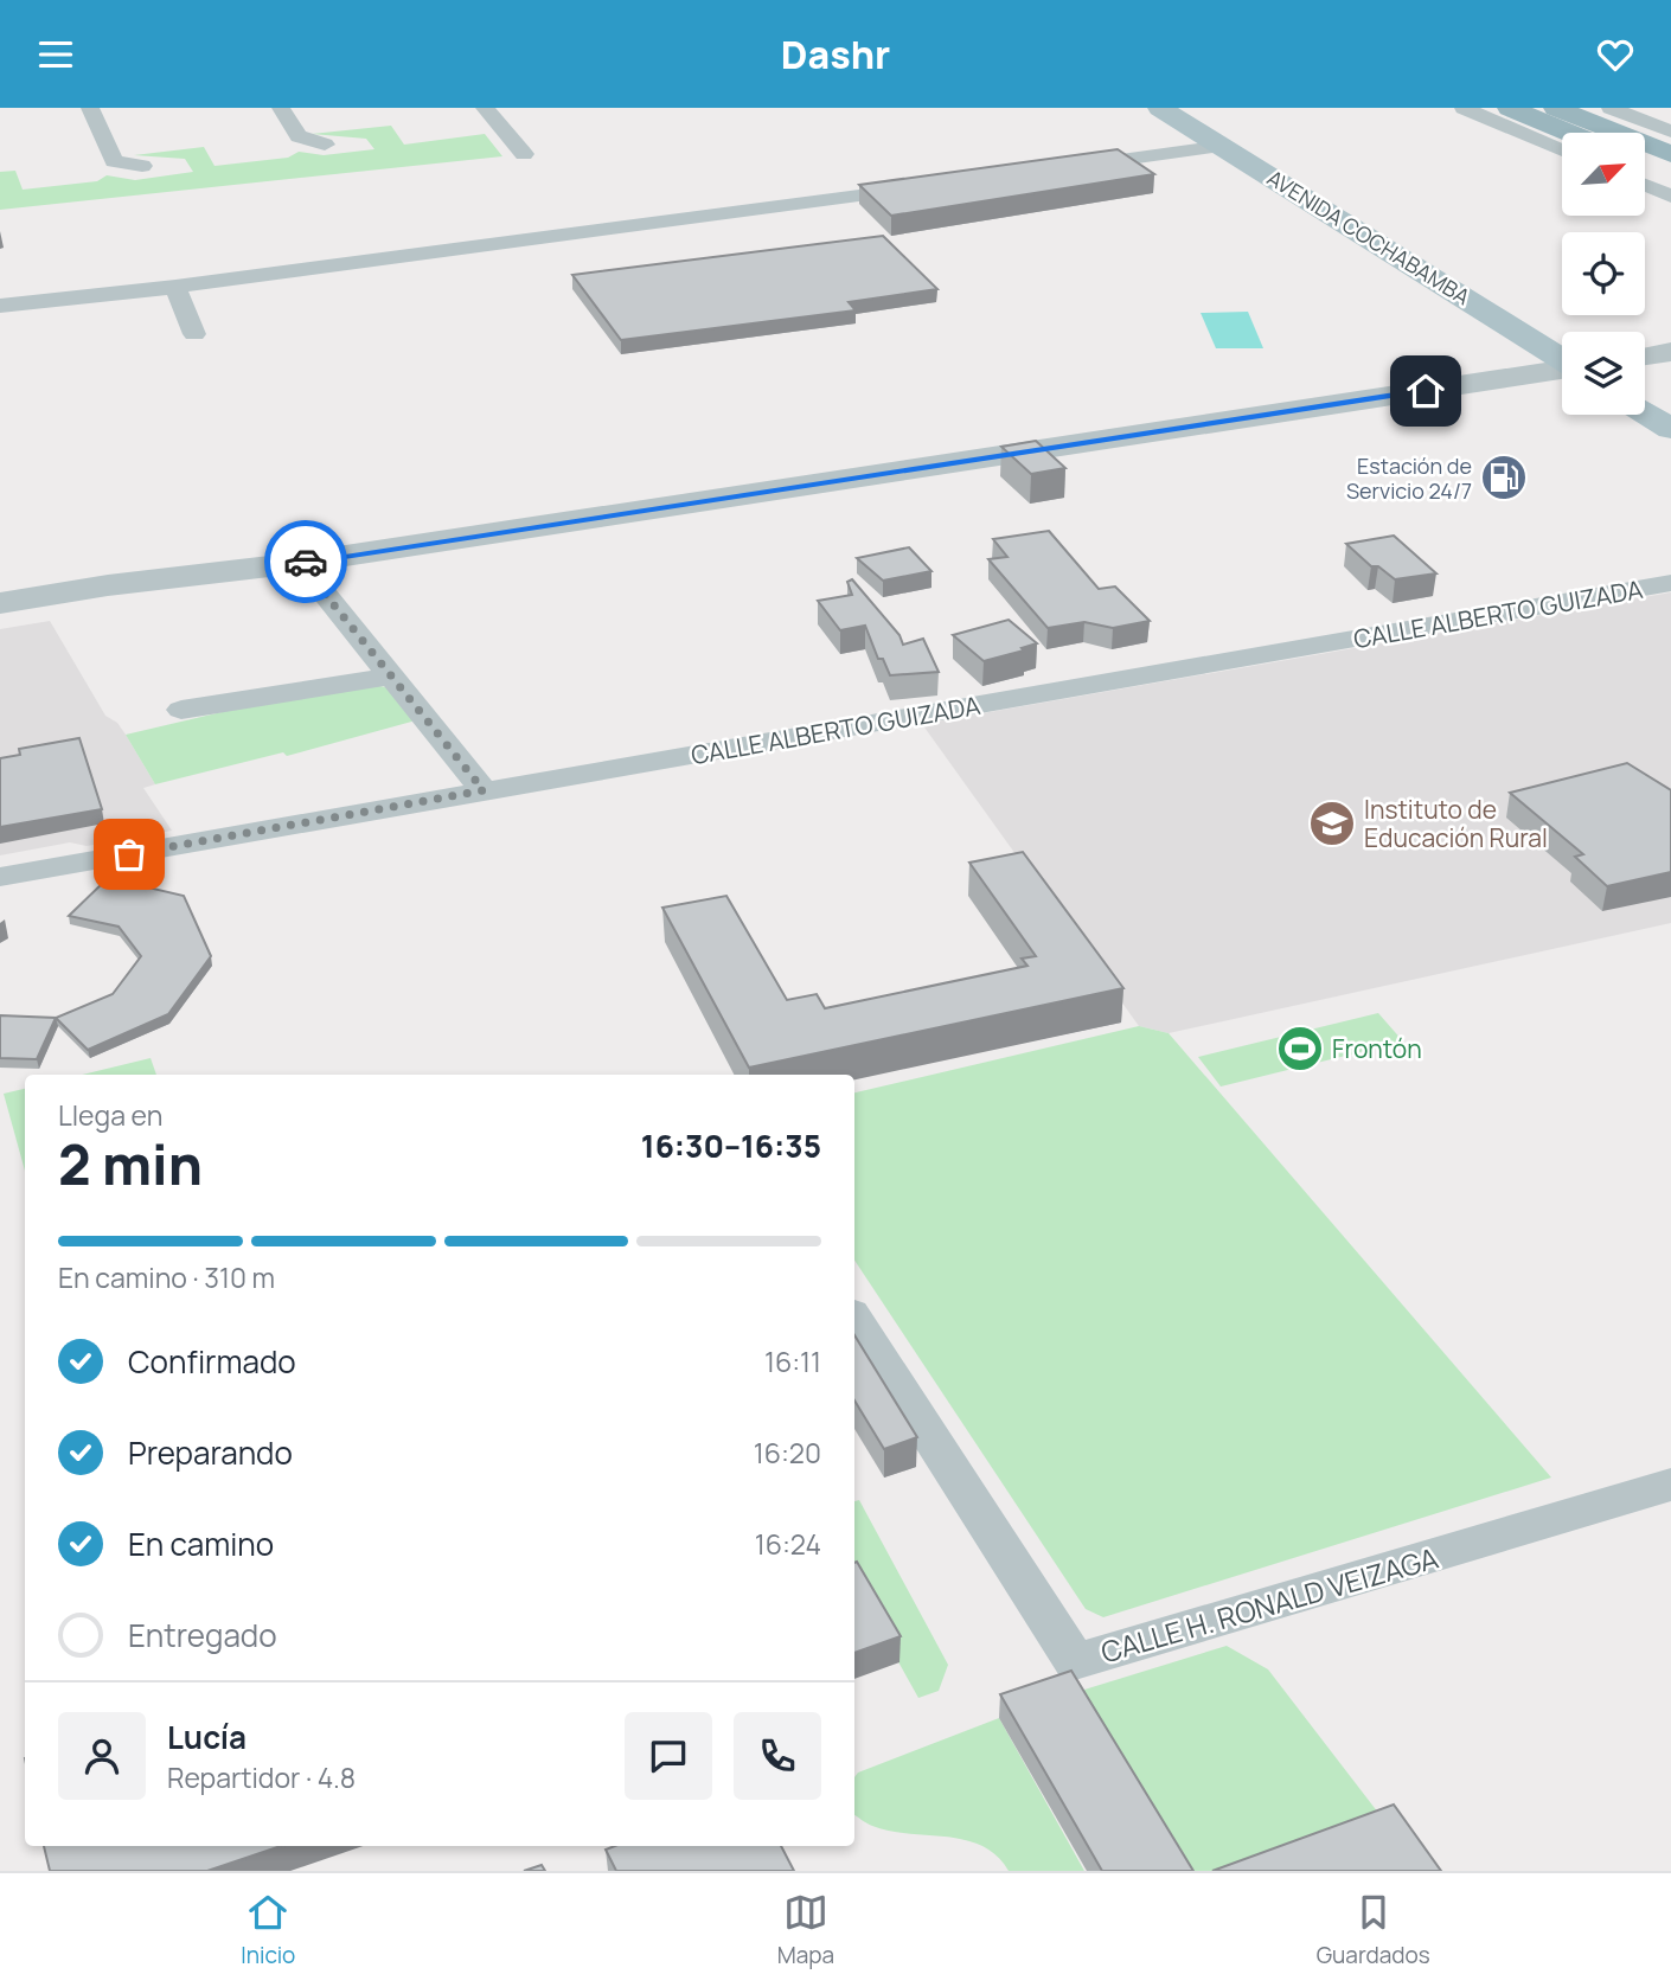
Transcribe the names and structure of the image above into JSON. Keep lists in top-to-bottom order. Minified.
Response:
{"streets":{"main road":["AVENIDA COCHABAMBA"],"street":["CALLE ALBERTO GUIZADA","CALLE H. RONALD VEIZAGA"]},"places":{"fuel station":["Estación de Servicio 24/7"],"school or university":["Instituto de Educación Rural"],"sports":["Frontón"]},"north":"top right","page":{"header":"Dashr","heading":["2 min","Llega en","16:30–16:35"],"panel":["Lucía","Repartidor · 4.8"],"bar":"En camino · 310 m","list":[["Confirmado","16:11"],["Preparando","16:20"],["En camino","16:24"],"Entregado"],"tabs":["Inicio","Mapa","Guardados"]}}
